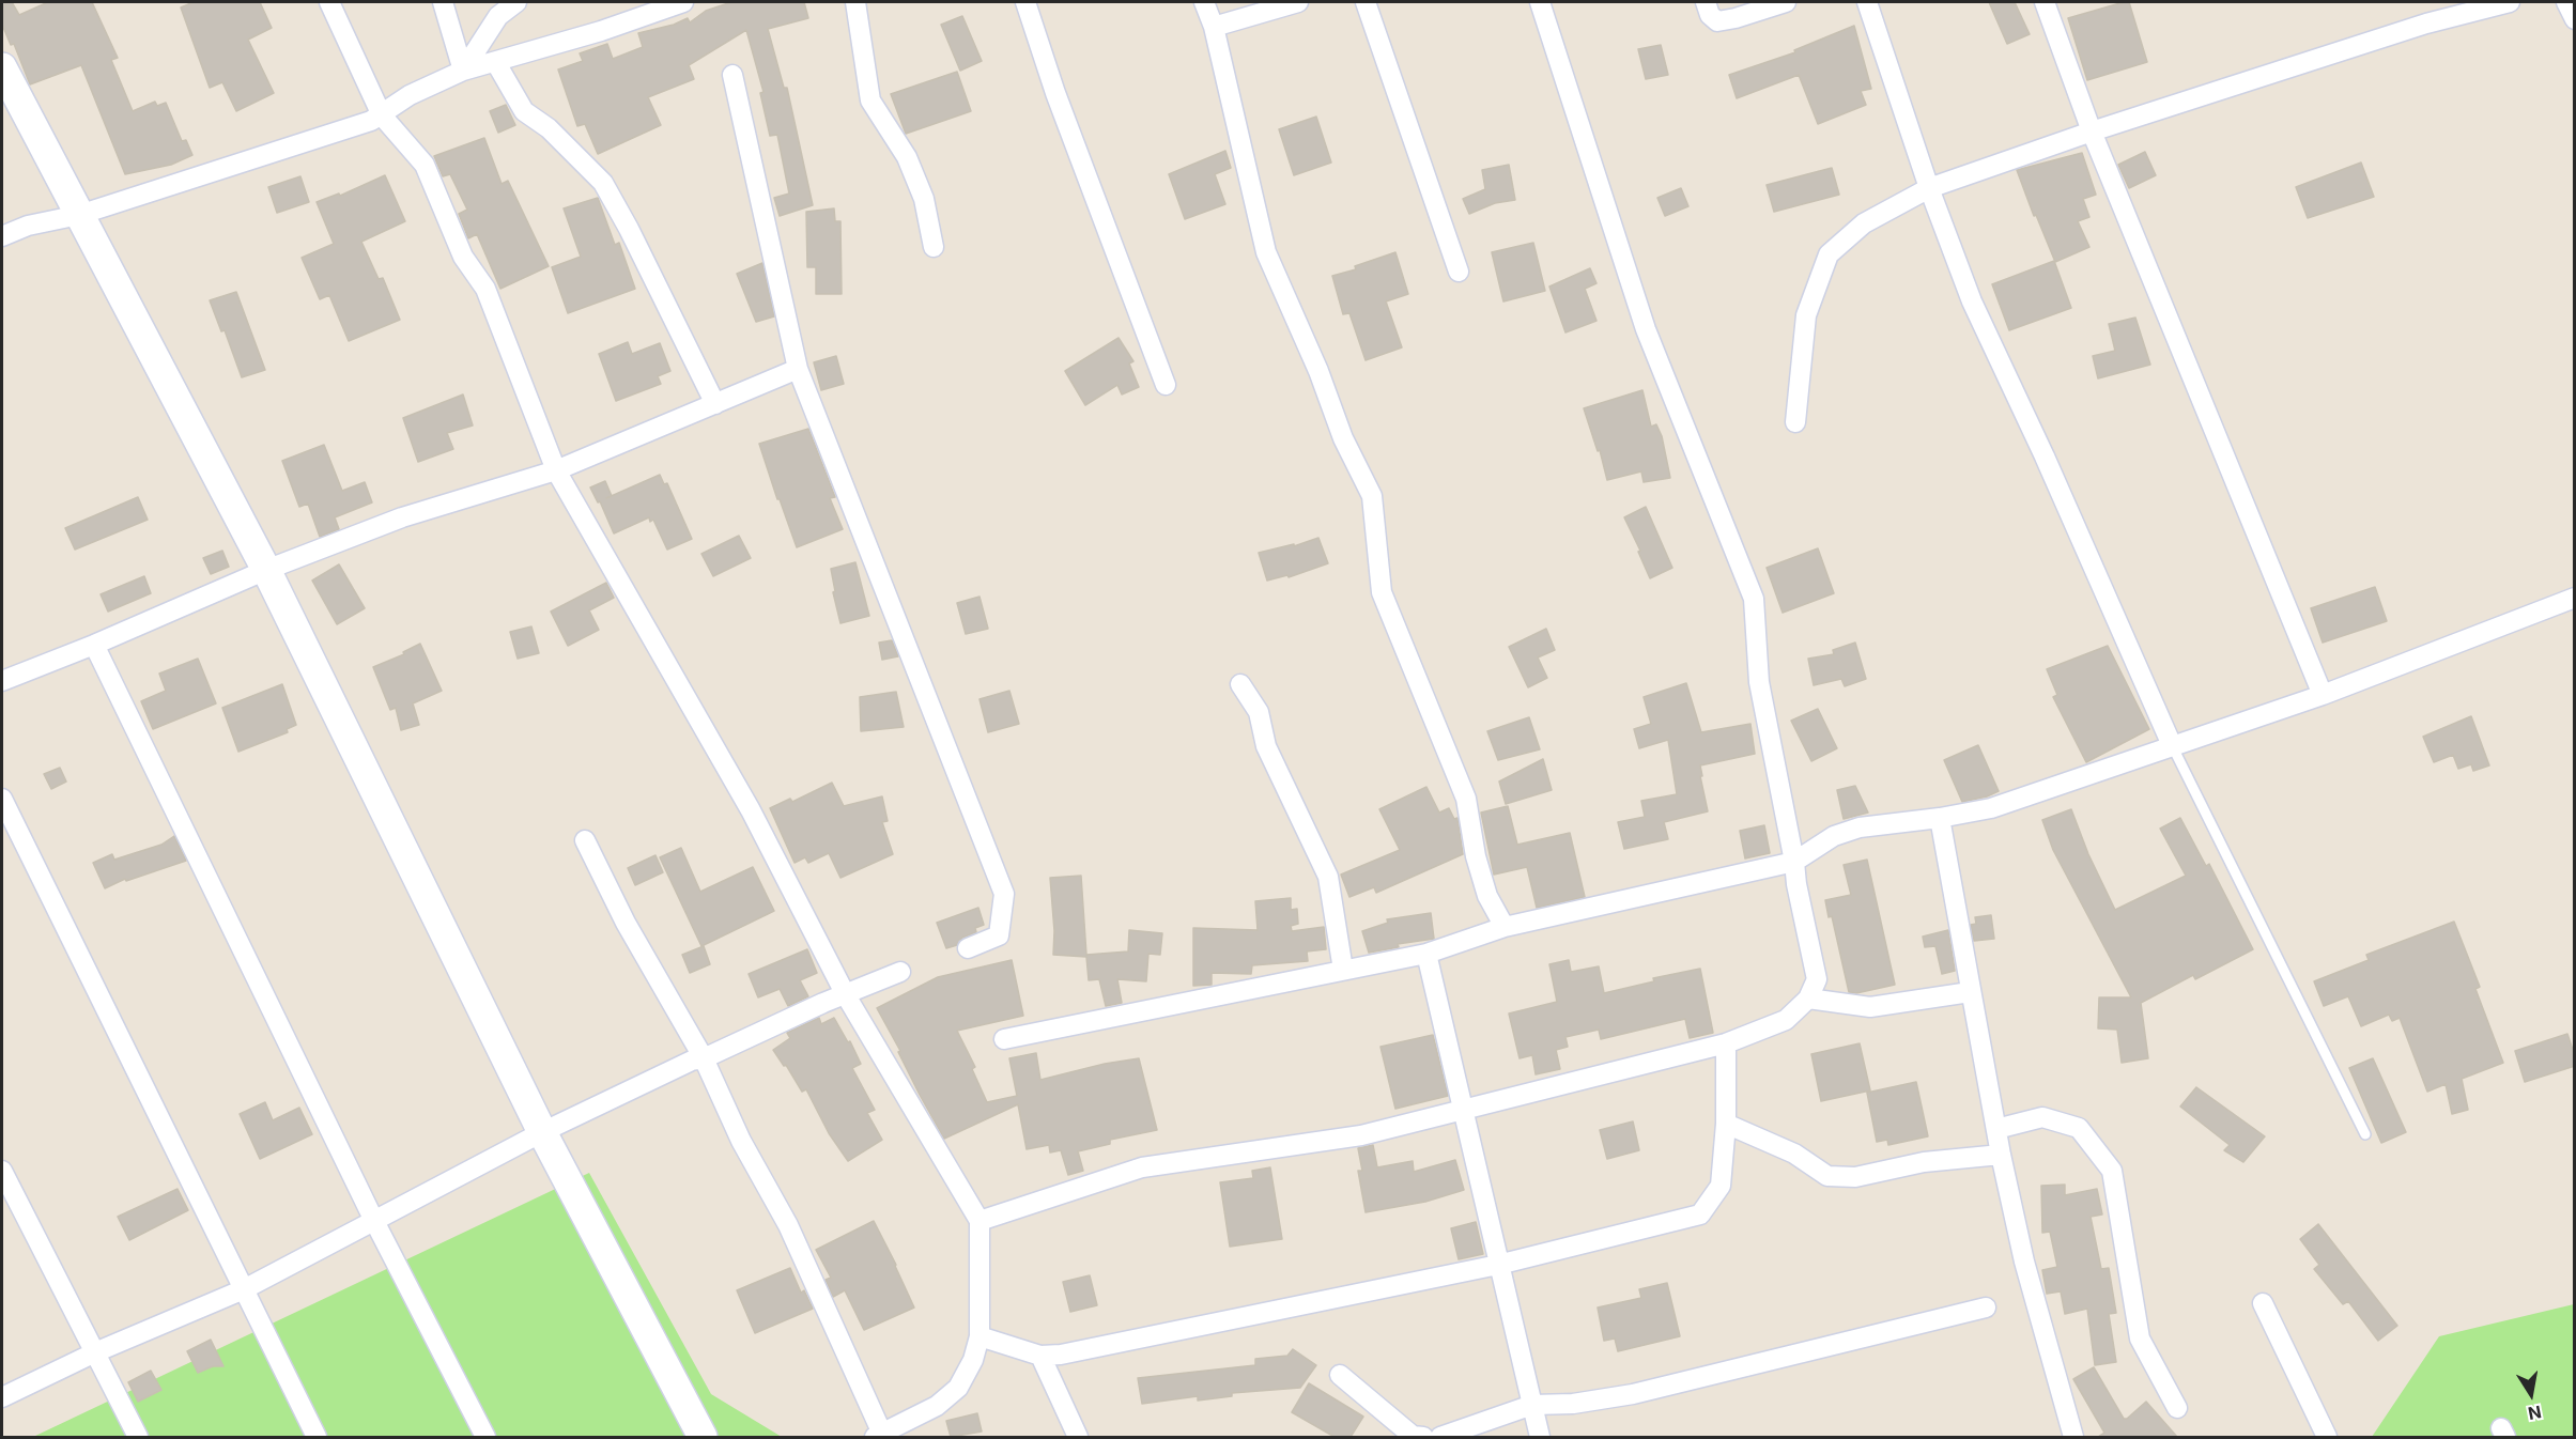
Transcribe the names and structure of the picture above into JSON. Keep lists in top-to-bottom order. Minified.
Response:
{"north":"bottom"}
